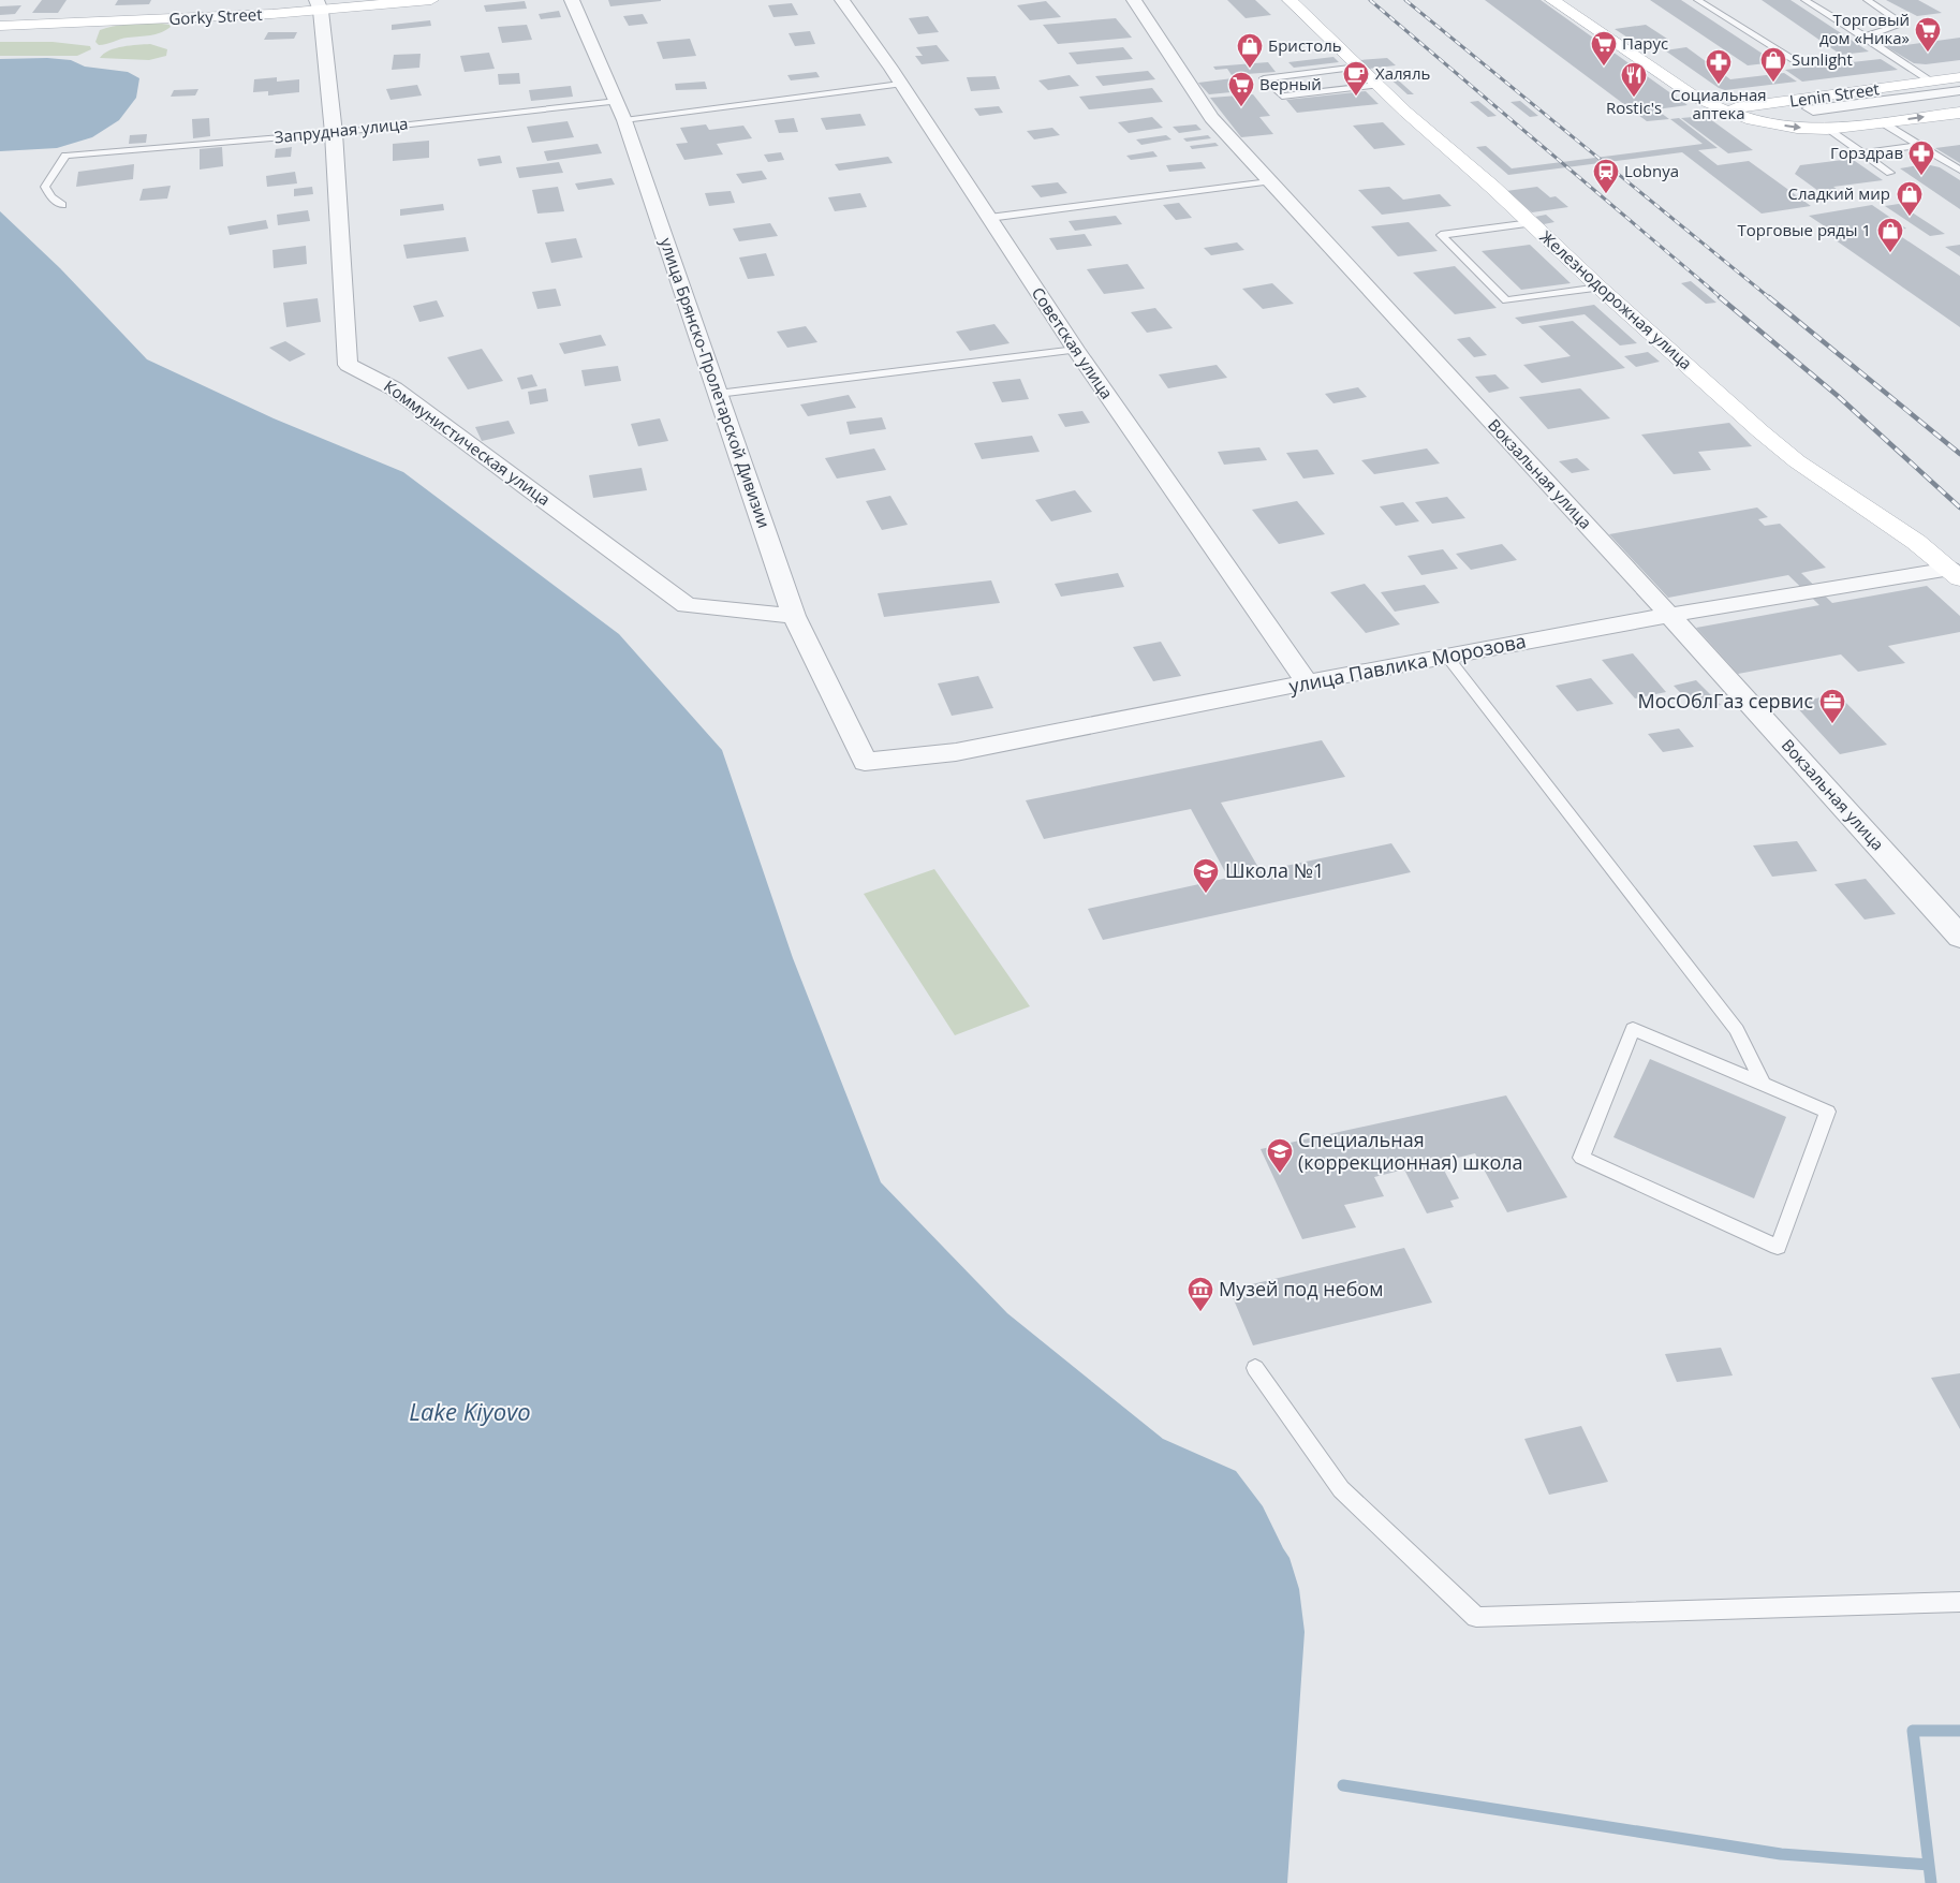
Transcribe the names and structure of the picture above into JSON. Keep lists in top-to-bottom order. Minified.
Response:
{"streets":{"street":["Gorky Street","Lenin Street","Железнодорожная улица","Советская улица","улица Брянско-Пролетарской Дивизии","Коммунистическая улица","Вокзальная улица","улица Павлика Морозова"],"lane":["Запрудная улица"]},"crossings":[["Gorky Street","Коммунистическая улица"],["Запрудная улица","улица Брянско-Пролетарской Дивизии"],["Запрудная улица","Коммунистическая улица"],["Железнодорожная улица","улица Павлика Морозова"],["Советская улица","улица Павлика Морозова"],["улица Брянско-Пролетарской Дивизии","Коммунистическая улица"],["улица Брянско-Пролетарской Дивизии","улица Павлика Морозова"],["Вокзальная улица","улица Павлика Морозова"]],"water":["Lake Kiyovo"],"places":{"supermarket":["Торговый дом «Ника»","Парус","Верный"],"shop":["Бристоль","Sunlight","Сладкий мир","Торговые ряды 1"],"pharmacy":["Социальная аптека","Горздрав"],"cafe":["Халяль"],"restaurant":["Rostic's"],"station":["Lobnya"],"office":["МосОблГаз сервис"],"school or university":["Школа №1","Специальная (коррекционная) школа"],"museum":["Музей под небом"]}}
